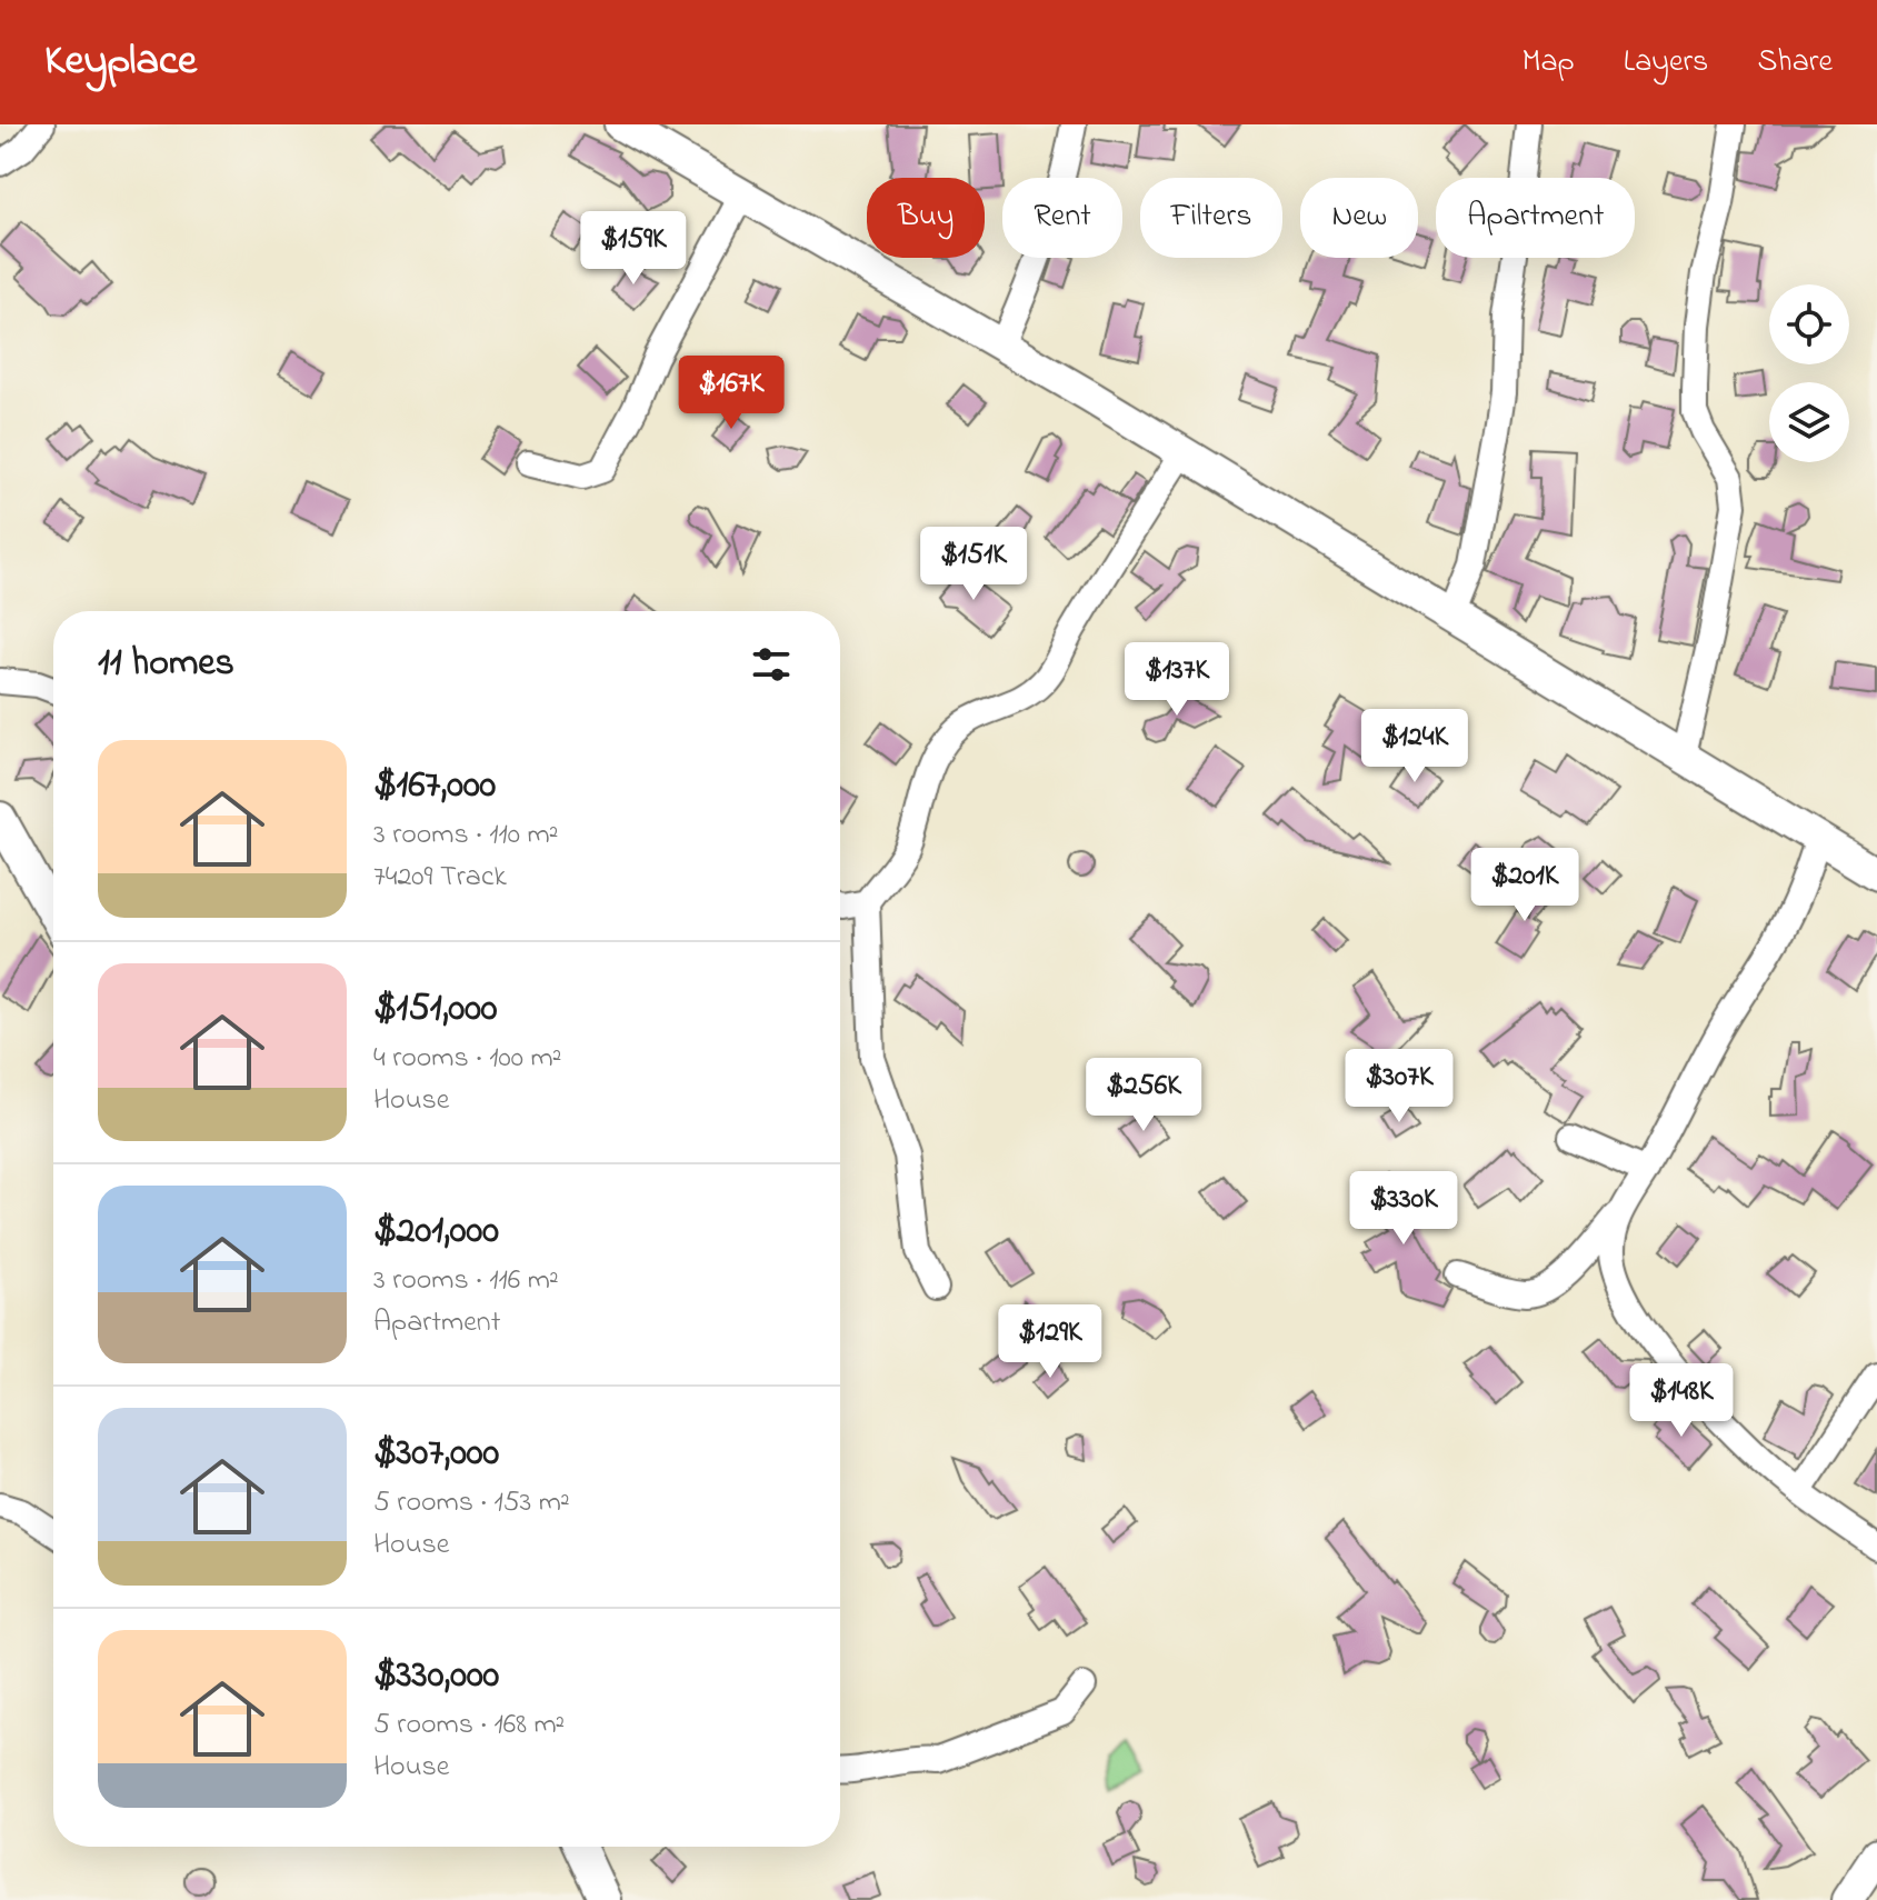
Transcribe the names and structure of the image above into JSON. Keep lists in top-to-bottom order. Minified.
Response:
{"page":{"header":"Keyplace","nav":["Map","Layers","Share"],"chip":["Buy","Rent","Filters","New","Apartment"],"price":["$159K","$167K","$151K","$137K","$124K","$201K","$307K","$256K","$330K","$129K","$148K"],"heading":"11 homes","list":[{"name":"$167,000","note":"3 rooms · 110 m² · 74209 Track"},{"name":"$151,000","note":"4 rooms · 100 m² · House"},{"name":"$201,000","note":"3 rooms · 116 m² · Apartment"},{"name":"$307,000","note":"5 rooms · 153 m² · House"},{"name":"$330,000","note":"5 rooms · 168 m² · House"}]}}
